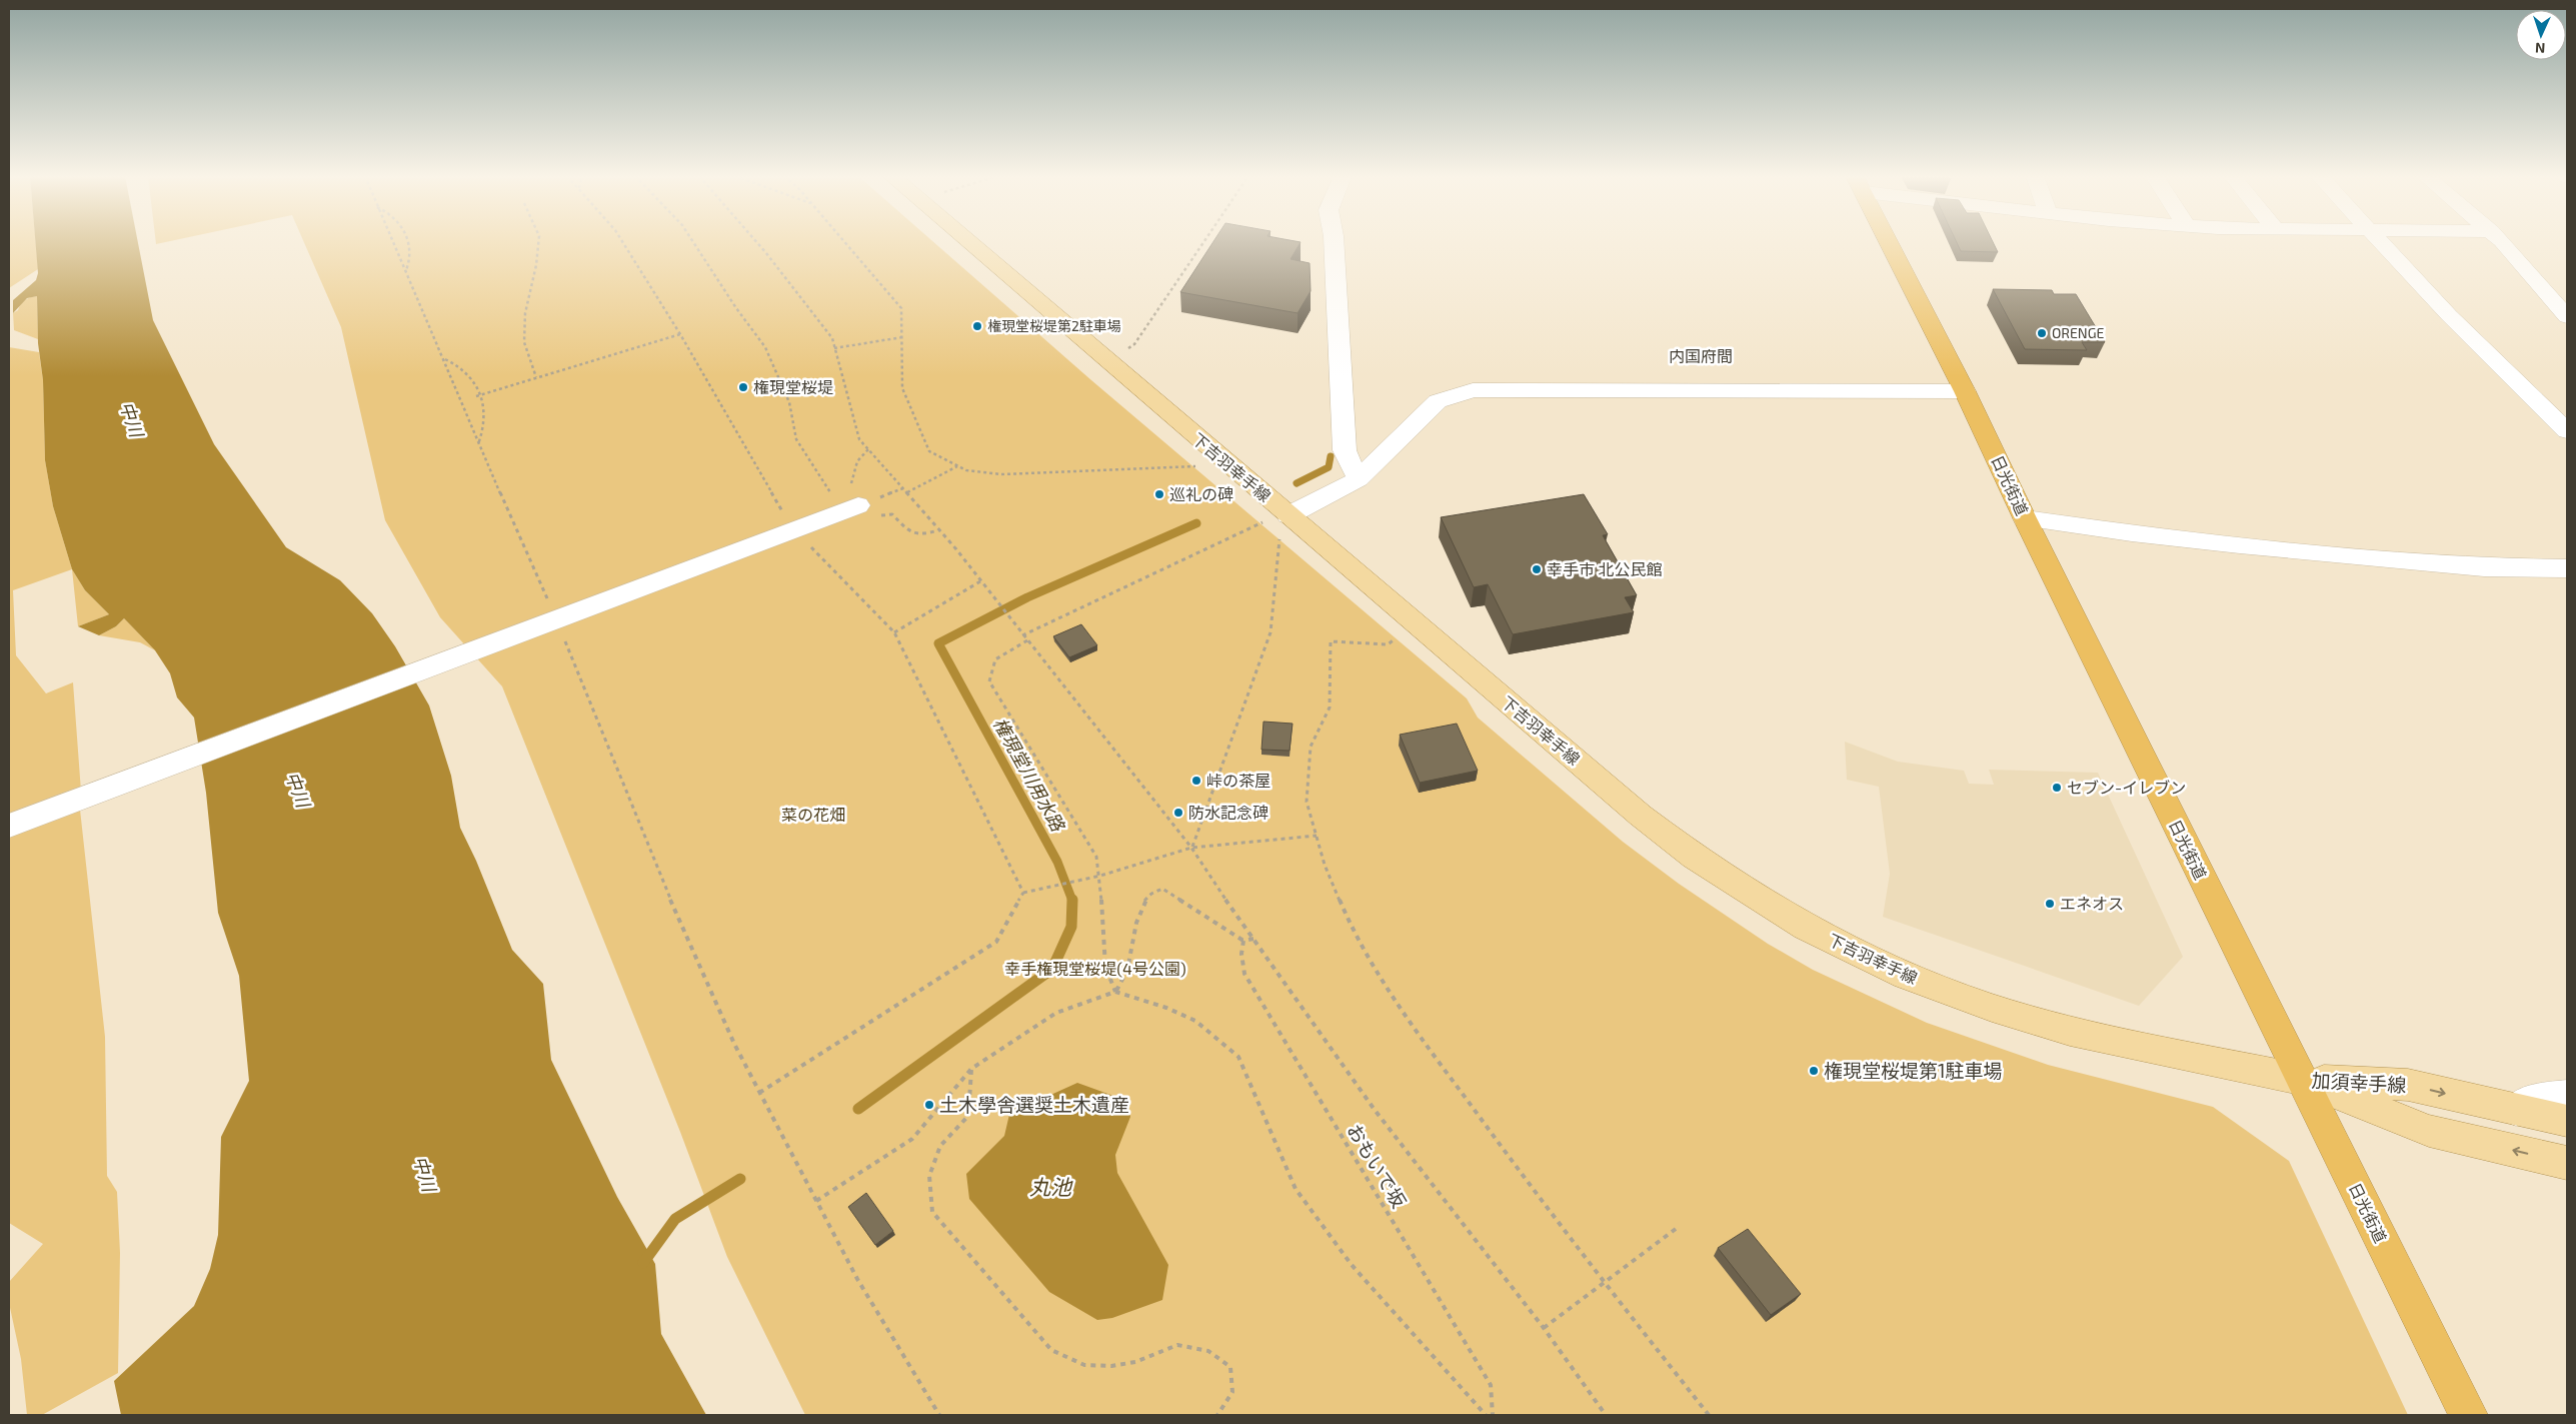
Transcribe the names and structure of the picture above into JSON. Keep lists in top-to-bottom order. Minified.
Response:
{"streets":{"highway":["日光街道"],"main road":["下吉羽幸手線","加須幸手線"],"path":["おもいで坂"]},"crossings":[["下吉羽幸手線","日光街道"],["下吉羽幸手線","加須幸手線"],["日光街道","加須幸手線"]],"districts":["内国府間"],"water":["中川","権現堂川用水路","丸池"],"parks":["菜の花畑","幸手権現堂桜堤(4号公園)"],"places":["権現堂桜堤第2駐車場","ORENGE","権現堂桜堤","巡礼の碑","幸手市 北公民館","峠の茶屋","セブン-イレブン","防水記念碑","エネオス","権現堂桜堤第1駐車場","土木學舎選奨土木遺産"],"north":"bottom"}
